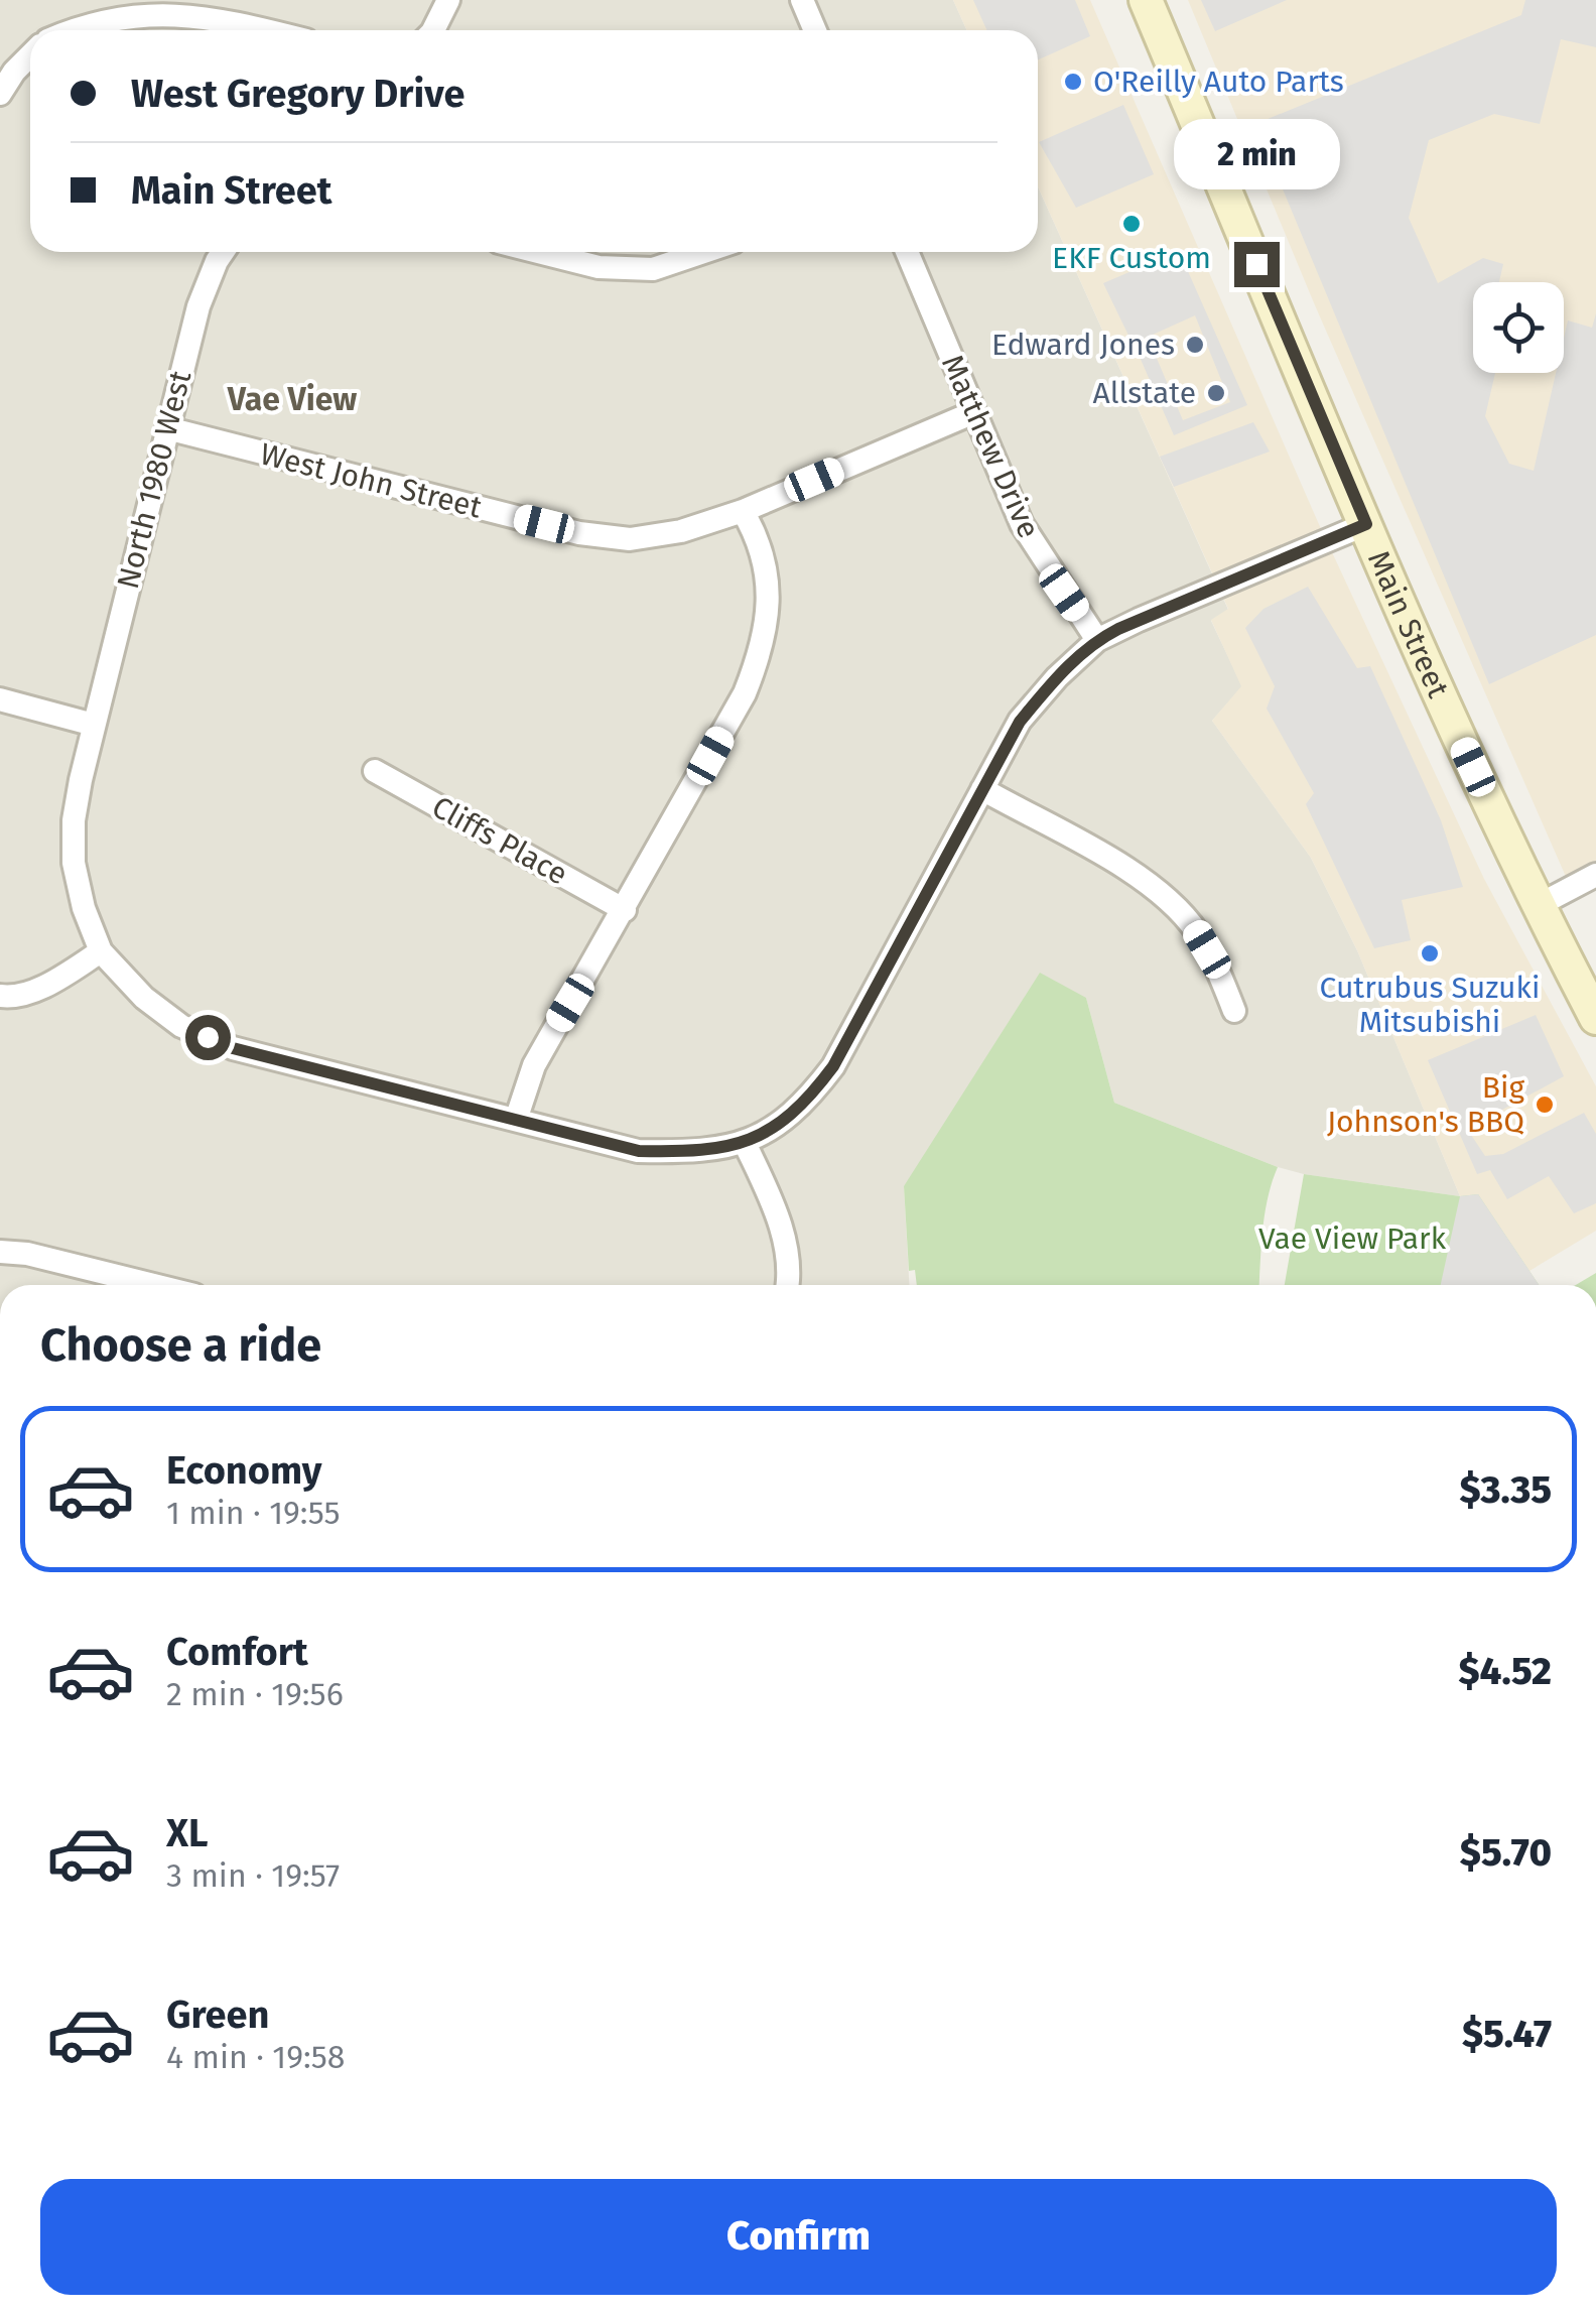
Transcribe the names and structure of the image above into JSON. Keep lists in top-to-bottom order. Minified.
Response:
{"streets":{"main road":["Main Street"],"street":["Matthew Drive","North 1980 West","West John Street","Cliffs Place"]},"crossings":[["Matthew Drive","West John Street"],["North 1980 West","West John Street"]],"districts":["Vae View"],"parks":["Vae View Park"],"places":["O'Reilly Auto Parts","EKF Custom","Edward Jones","Allstate","Cutrubus Suzuki Mitsubishi","Big Johnson's BBQ"],"page":{"banner":["West Gregory Drive","Main Street"],"bubble":"2 min","heading":"Choose a ride","list":[{"name":"Economy","note":"1 min · 19:55","value":"$3.35"},{"name":"Comfort","note":"2 min · 19:56","value":"$4.52"},{"name":"XL","note":"3 min · 19:57","value":"$5.70"},{"name":"Green","note":"4 min · 19:58","value":"$5.47"}],"buttons":"Confirm"}}
